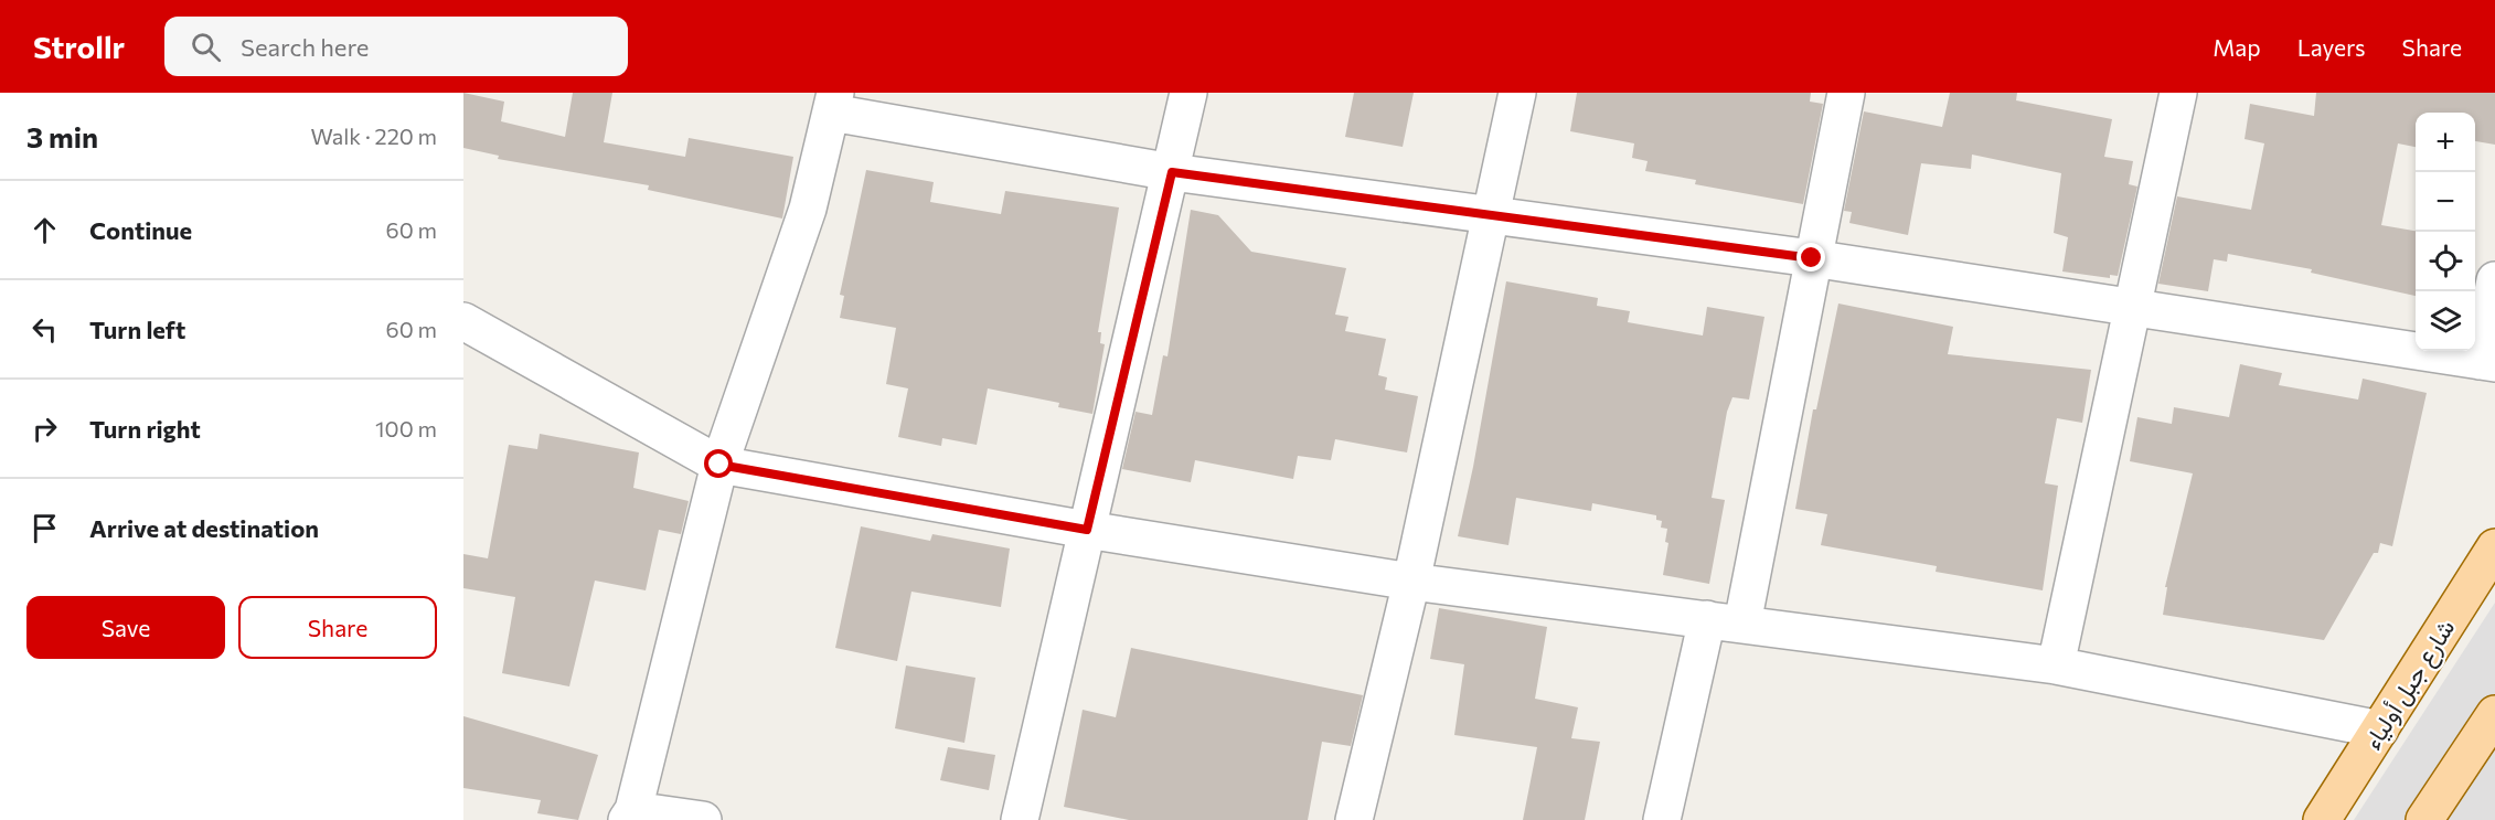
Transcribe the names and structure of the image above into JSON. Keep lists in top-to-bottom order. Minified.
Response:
{"streets":{"main road":["شارع جبل أولياء"]},"page":{"header":"Strollr","search":"Search here","nav":["Map","Layers","Share"],"heading":["3 min","Walk · 220 m"],"map_buttons":["+","−"],"list":[["Continue","60 m"],["Turn left","60 m"],["Turn right","100 m"],"Arrive at destination"],"buttons":["Save","Share"]}}
